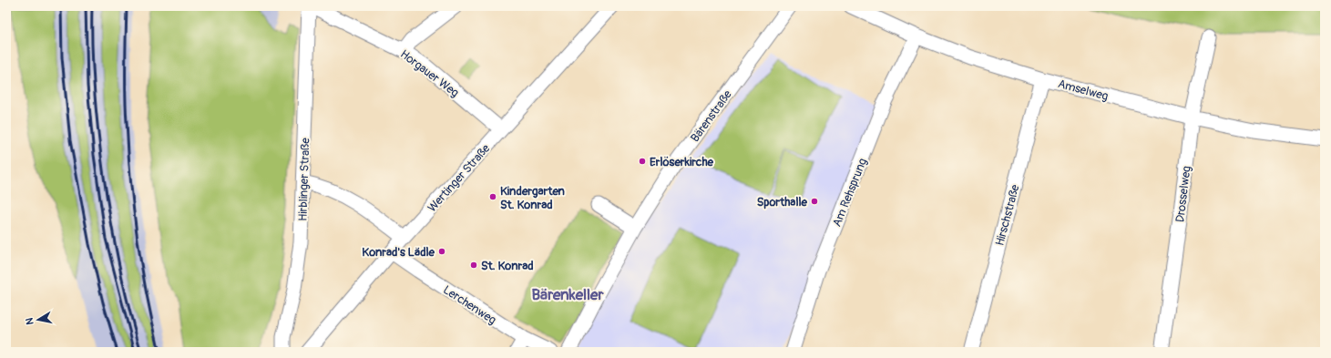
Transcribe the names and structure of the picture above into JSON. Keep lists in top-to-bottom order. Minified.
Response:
{"streets":{"street":["Horgauer Weg","Amselweg","Bärenstraße","Wertinger Straße","Hirblinger Straße","Am Rehsprung","Drosselweg","Hirschstraße","Lerchenweg"]},"crossings":[["Horgauer Weg","Wertinger Straße"],["Amselweg","Am Rehsprung"],["Amselweg","Drosselweg"],["Amselweg","Hirschstraße"],["Wertinger Straße","Lerchenweg"]],"districts":["Bärenkeller"],"places":["Erlöserkirche","Kindergarten St. Konrad","Sporthalle","Konrad's Lädle","St. Konrad"],"north":"left"}
